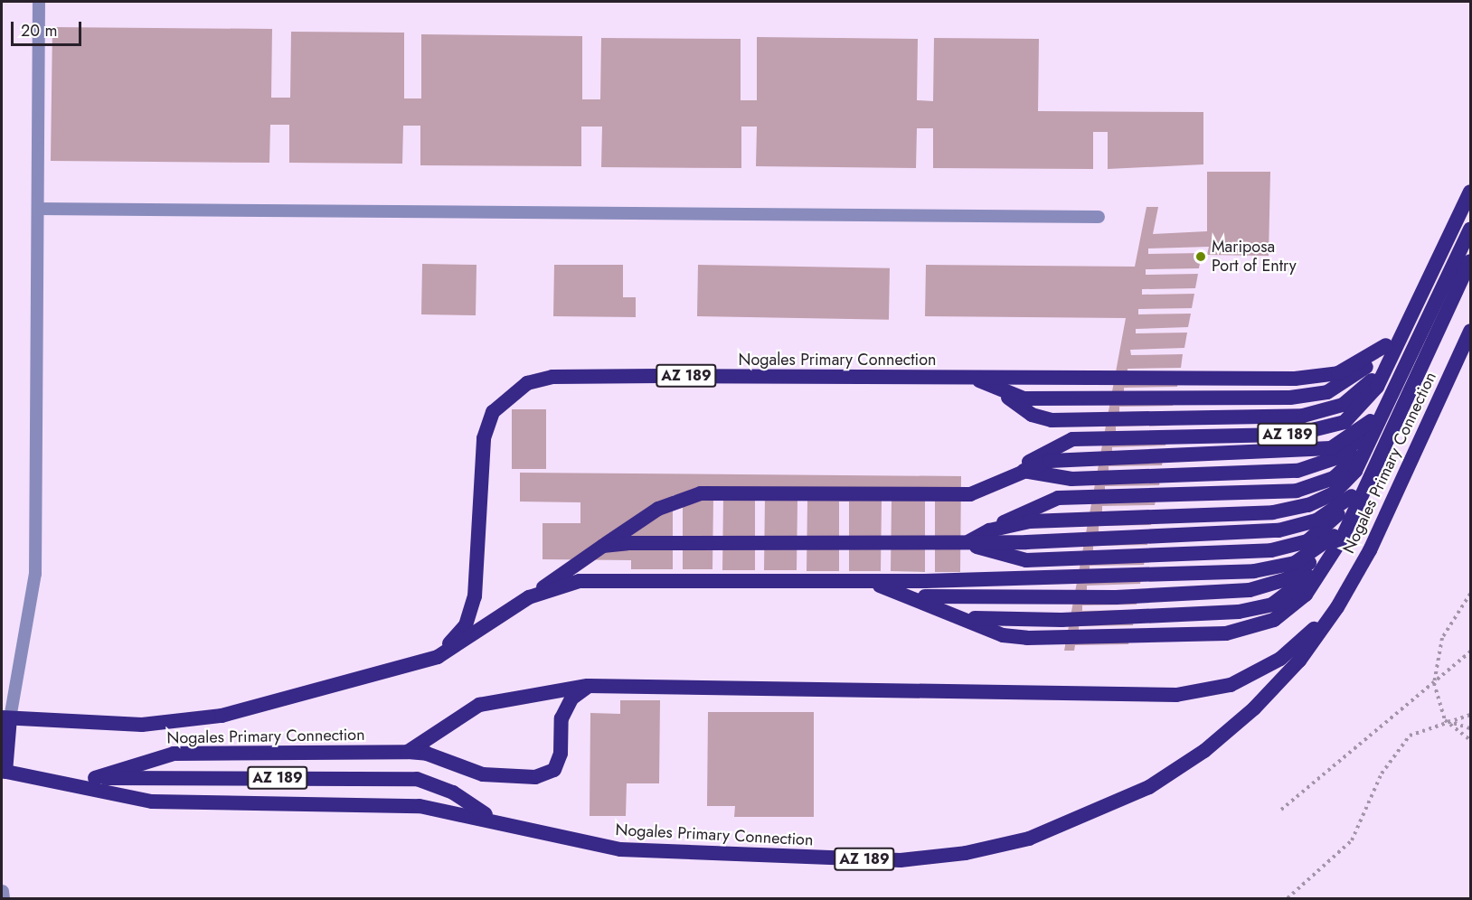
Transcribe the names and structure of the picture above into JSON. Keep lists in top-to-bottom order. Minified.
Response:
{"streets":{"highway":["Nogales Primary Connection","AZ 189"]},"places":["Mariposa Port of Entry"],"scale_bar":"20 m"}
